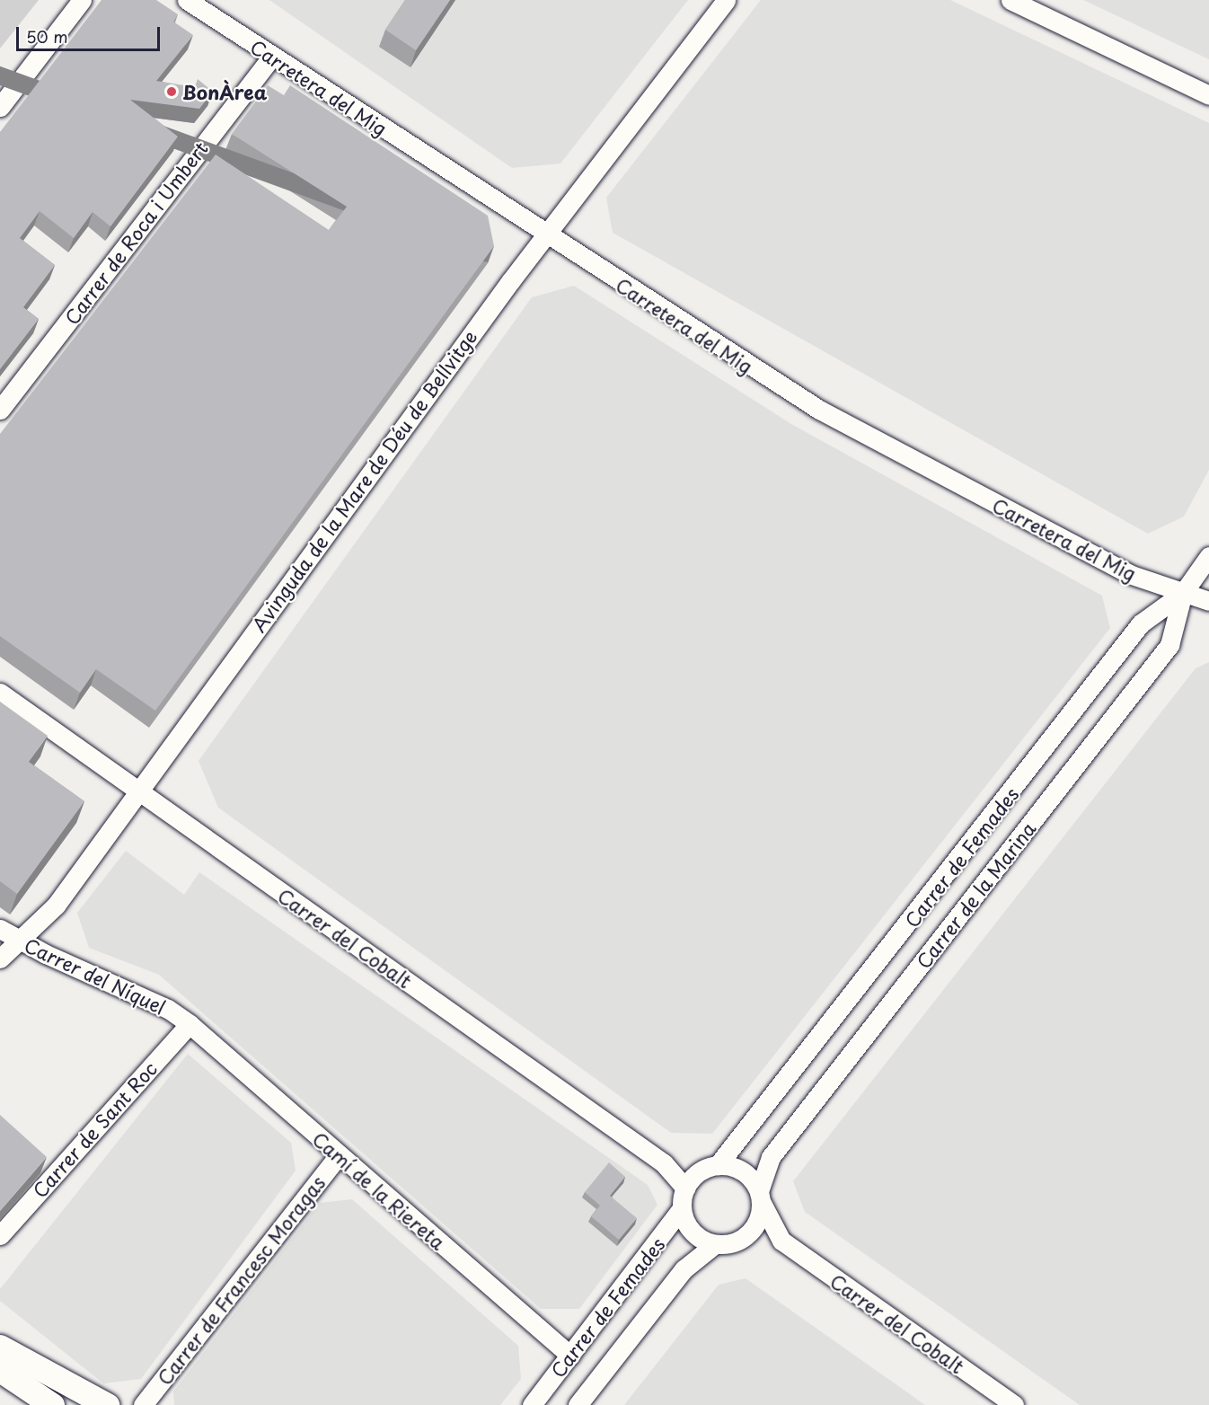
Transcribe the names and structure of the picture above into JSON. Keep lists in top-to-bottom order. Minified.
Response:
{"streets":{"street":["Carretera del Mig","Carrer de Roca i Umbert","Avinguda de la Mare de Déu de Bellvitge","Carrer de Femades","Carrer de la Marina","Carrer del Cobalt","Carrer del Níquel","Carrer de Sant Roc","Camí de la Riereta","Carrer de Francesc Moragas"]},"crossings":[["Carretera del Mig","Carrer de Roca i Umbert"],["Carretera del Mig","Avinguda de la Mare de Déu de Bellvitge"],["Carretera del Mig","Carrer de Femades"],["Carretera del Mig","Carrer de la Marina"],["Avinguda de la Mare de Déu de Bellvitge","Carrer del Cobalt"],["Avinguda de la Mare de Déu de Bellvitge","Carrer del Níquel"],["Carrer de Femades","Carrer de la Marina"],["Carrer de Femades","Carrer del Cobalt"],["Carrer de Femades","Camí de la Riereta"],["Carrer de la Marina","Carrer del Cobalt"],["Carrer del Níquel","Carrer de Sant Roc"],["Carrer del Níquel","Camí de la Riereta"],["Carrer de Sant Roc","Camí de la Riereta"],["Camí de la Riereta","Carrer de Francesc Moragas"]],"places":["BonÀrea"],"scale_bar":"50 m"}
